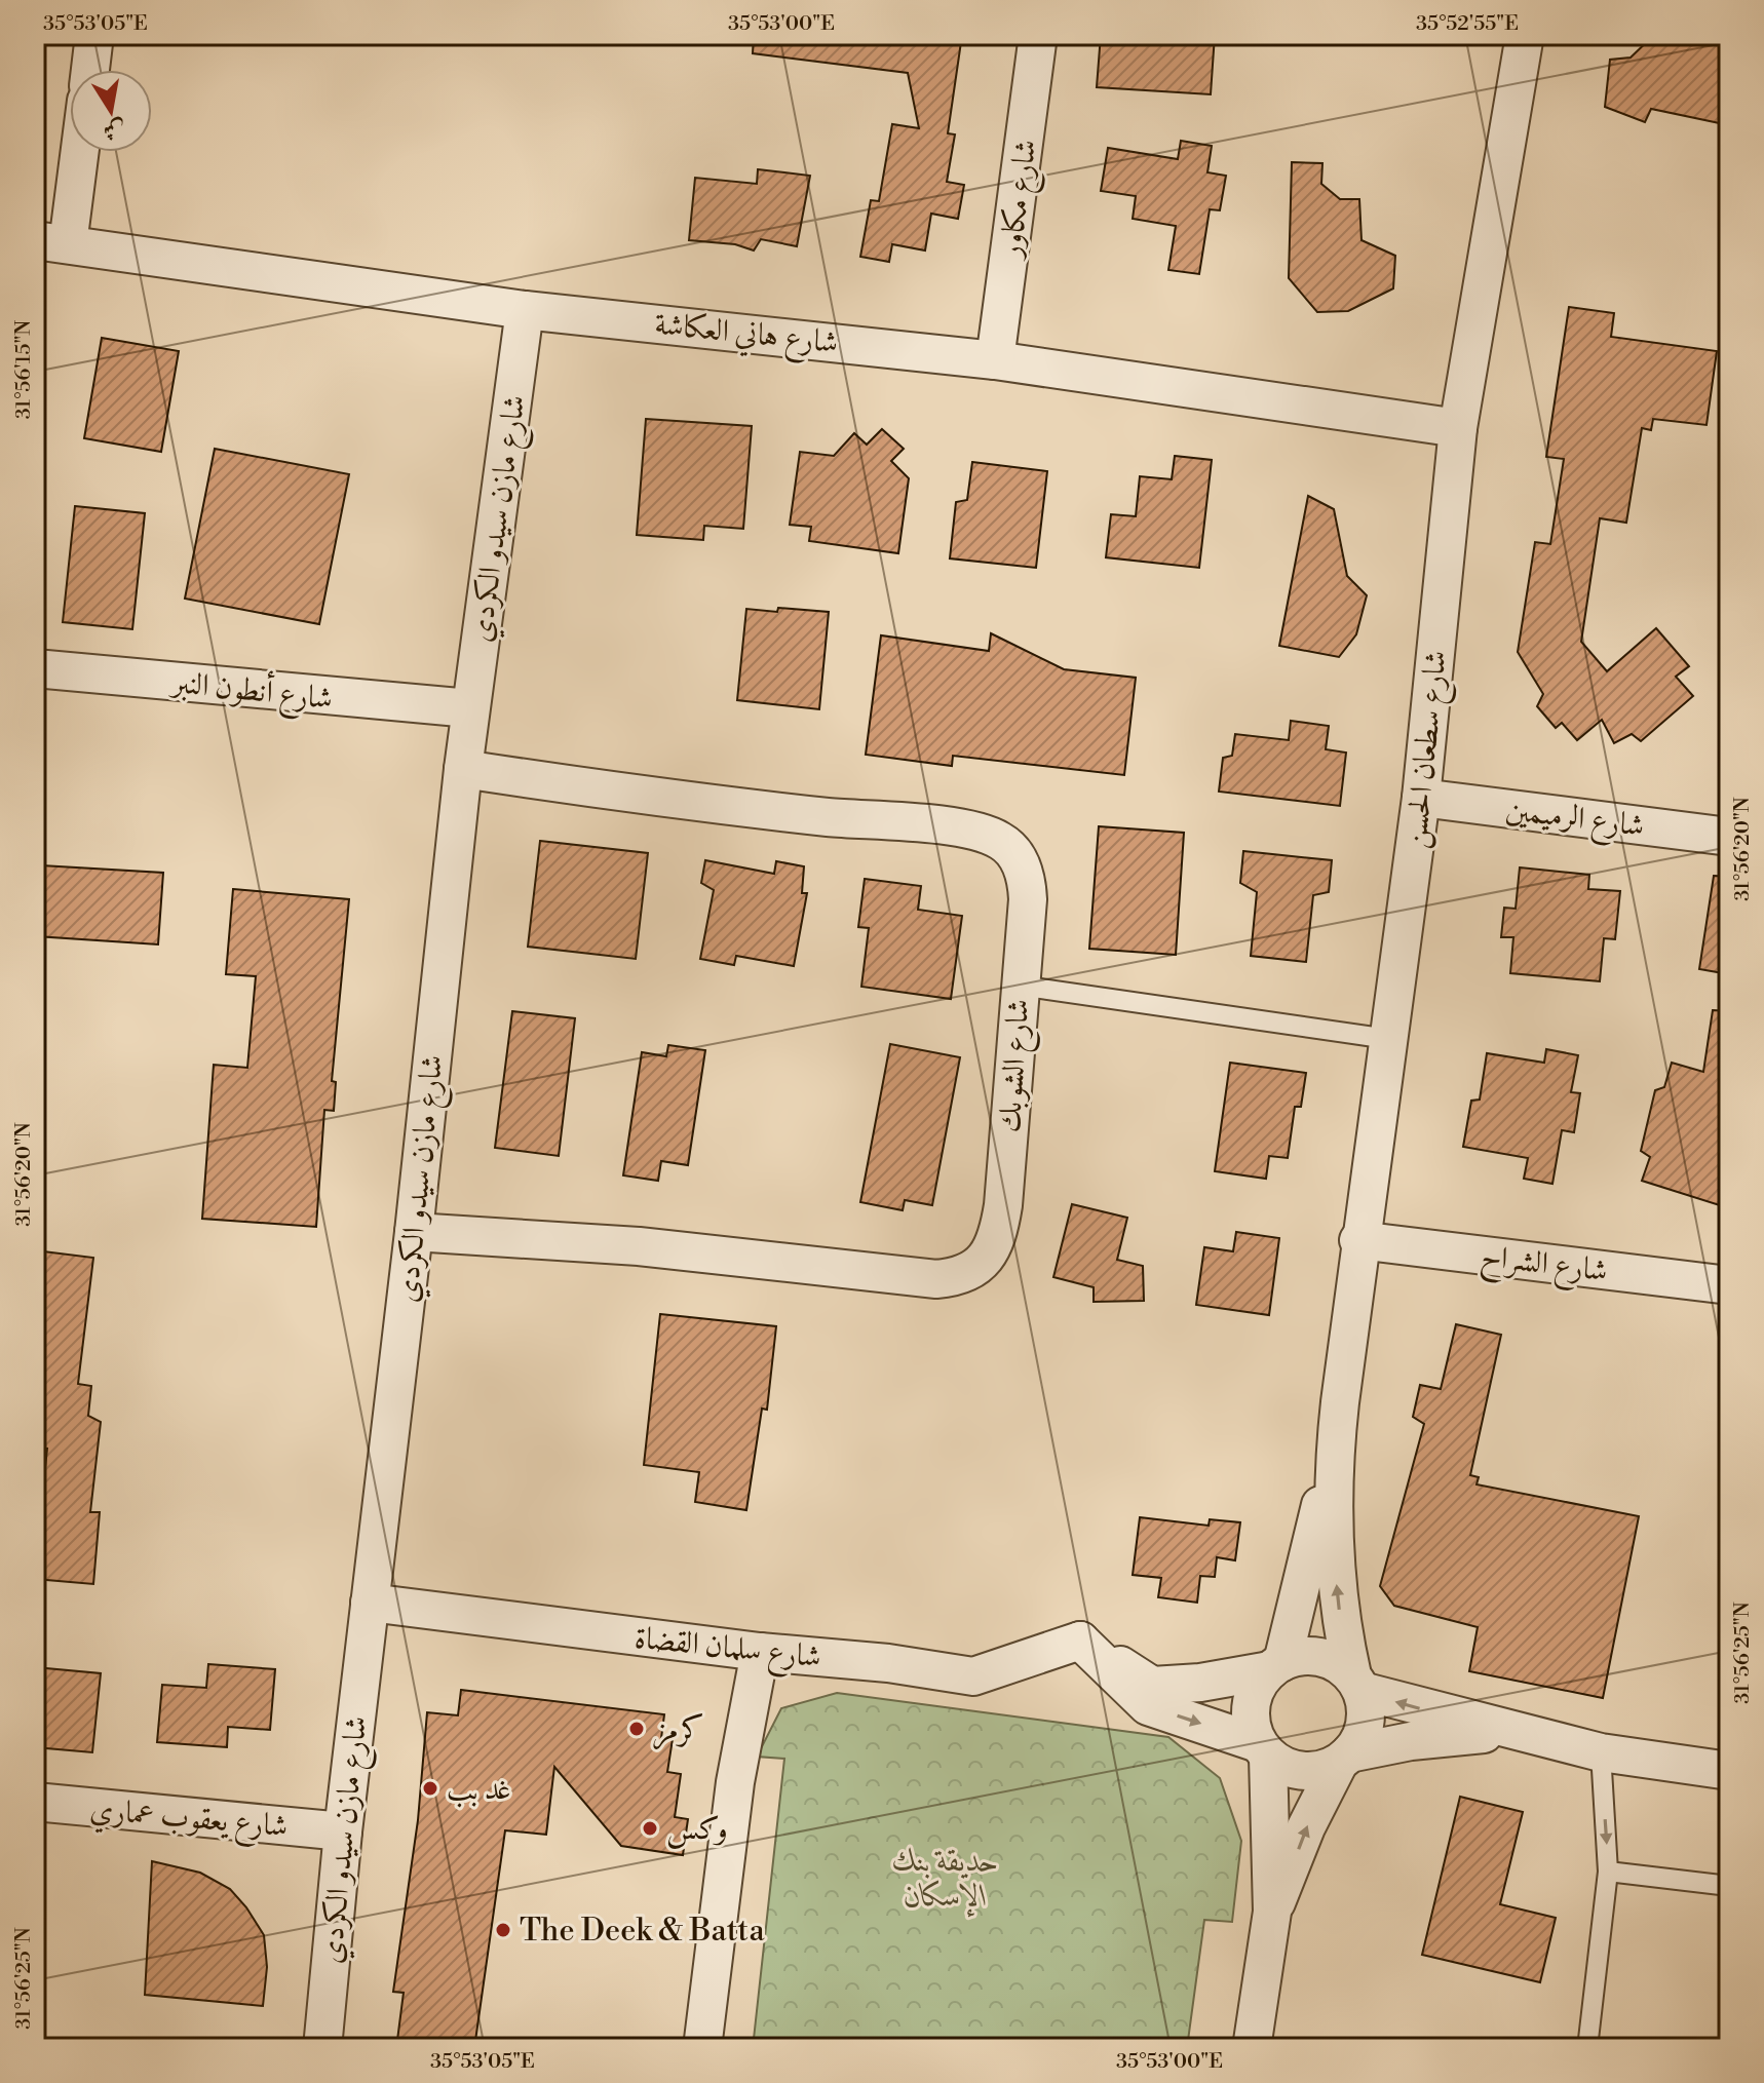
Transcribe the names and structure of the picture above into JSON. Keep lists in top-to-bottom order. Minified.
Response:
{"streets":{"street":["شارع مكاور","شارع هاني العكاشة","شارع مازن سيدو الكردي","شارع أنطون النبر","شارع سطعان الحسن","شارع الرميمين","شارع الشوبك","شارع الشراح","شارع سلمان القضاة","شارع يعقوب عماري"]},"crossings":[["شارع مكاور","شارع هاني العكاشة"],["شارع هاني العكاشة","شارع مازن سيدو الكردي"],["شارع هاني العكاشة","شارع سطعان الحسن"],["شارع مازن سيدو الكردي","شارع أنطون النبر"],["شارع مازن سيدو الكردي","شارع الشوبك"],["شارع مازن سيدو الكردي","شارع سلمان القضاة"],["شارع مازن سيدو الكردي","شارع يعقوب عماري"],["شارع سطعان الحسن","شارع الرميمين"],["شارع سطعان الحسن","شارع الشراح"]],"parks":["حديقة بنك الإسكان"],"places":["كرمز","غد بب","وكس","The Deek & Batta"],"north":"bottom","coordinates":["35°53'05\"E","35°53'00\"E","35°52'55\"E","31°56'15\"N","31°56'20\"N","31°56'25\"N"]}
